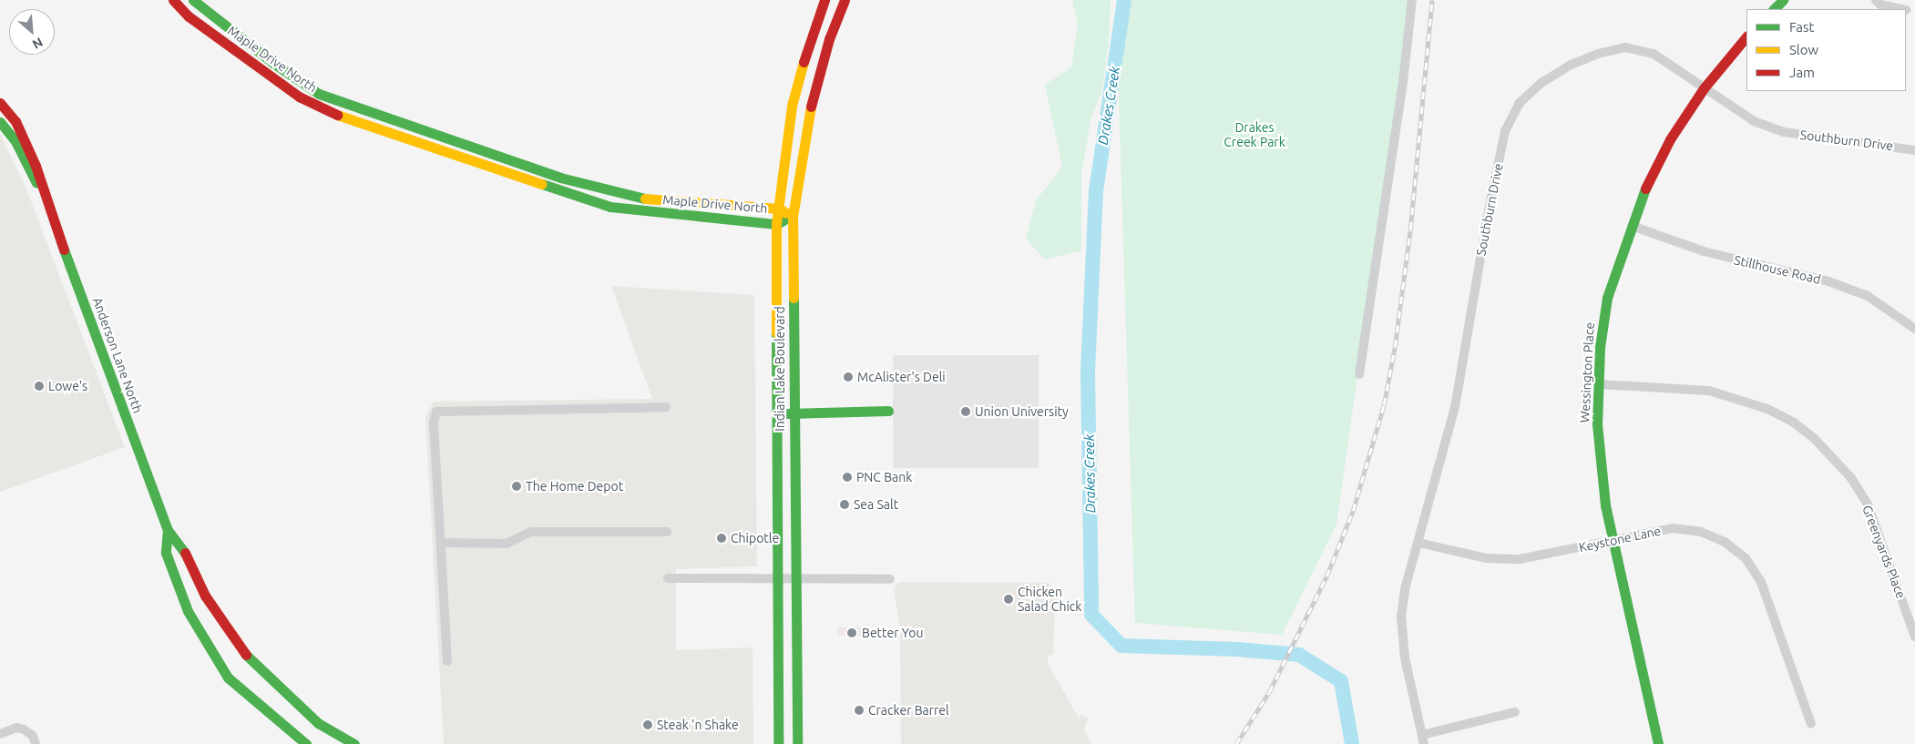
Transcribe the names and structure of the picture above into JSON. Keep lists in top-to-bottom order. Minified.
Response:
{"streets":{"street":["Maple Drive North","Southburn Drive","Stillhouse Road","Anderson Lane North","Indian Lake Boulevard","Wessington Place","Keystone Lane","Greenyards Place"]},"crossings":[["Maple Drive North","Indian Lake Boulevard"],["Southburn Drive","Wessington Place"],["Southburn Drive","Keystone Lane"],["Stillhouse Road","Wessington Place"],["Wessington Place","Keystone Lane"],["Wessington Place","Greenyards Place"]],"water":["Drakes Creek"],"parks":["Drakes Creek Park"],"places":["McAlister's Deli","Lowe's","Union University","PNC Bank","The Home Depot","Sea Salt","Chipotle","Chicken Salad Chick","Better You","Cracker Barrel","Steak 'n Shake"],"legend":["Fast","Slow","Jam"],"north":"bottom right"}
